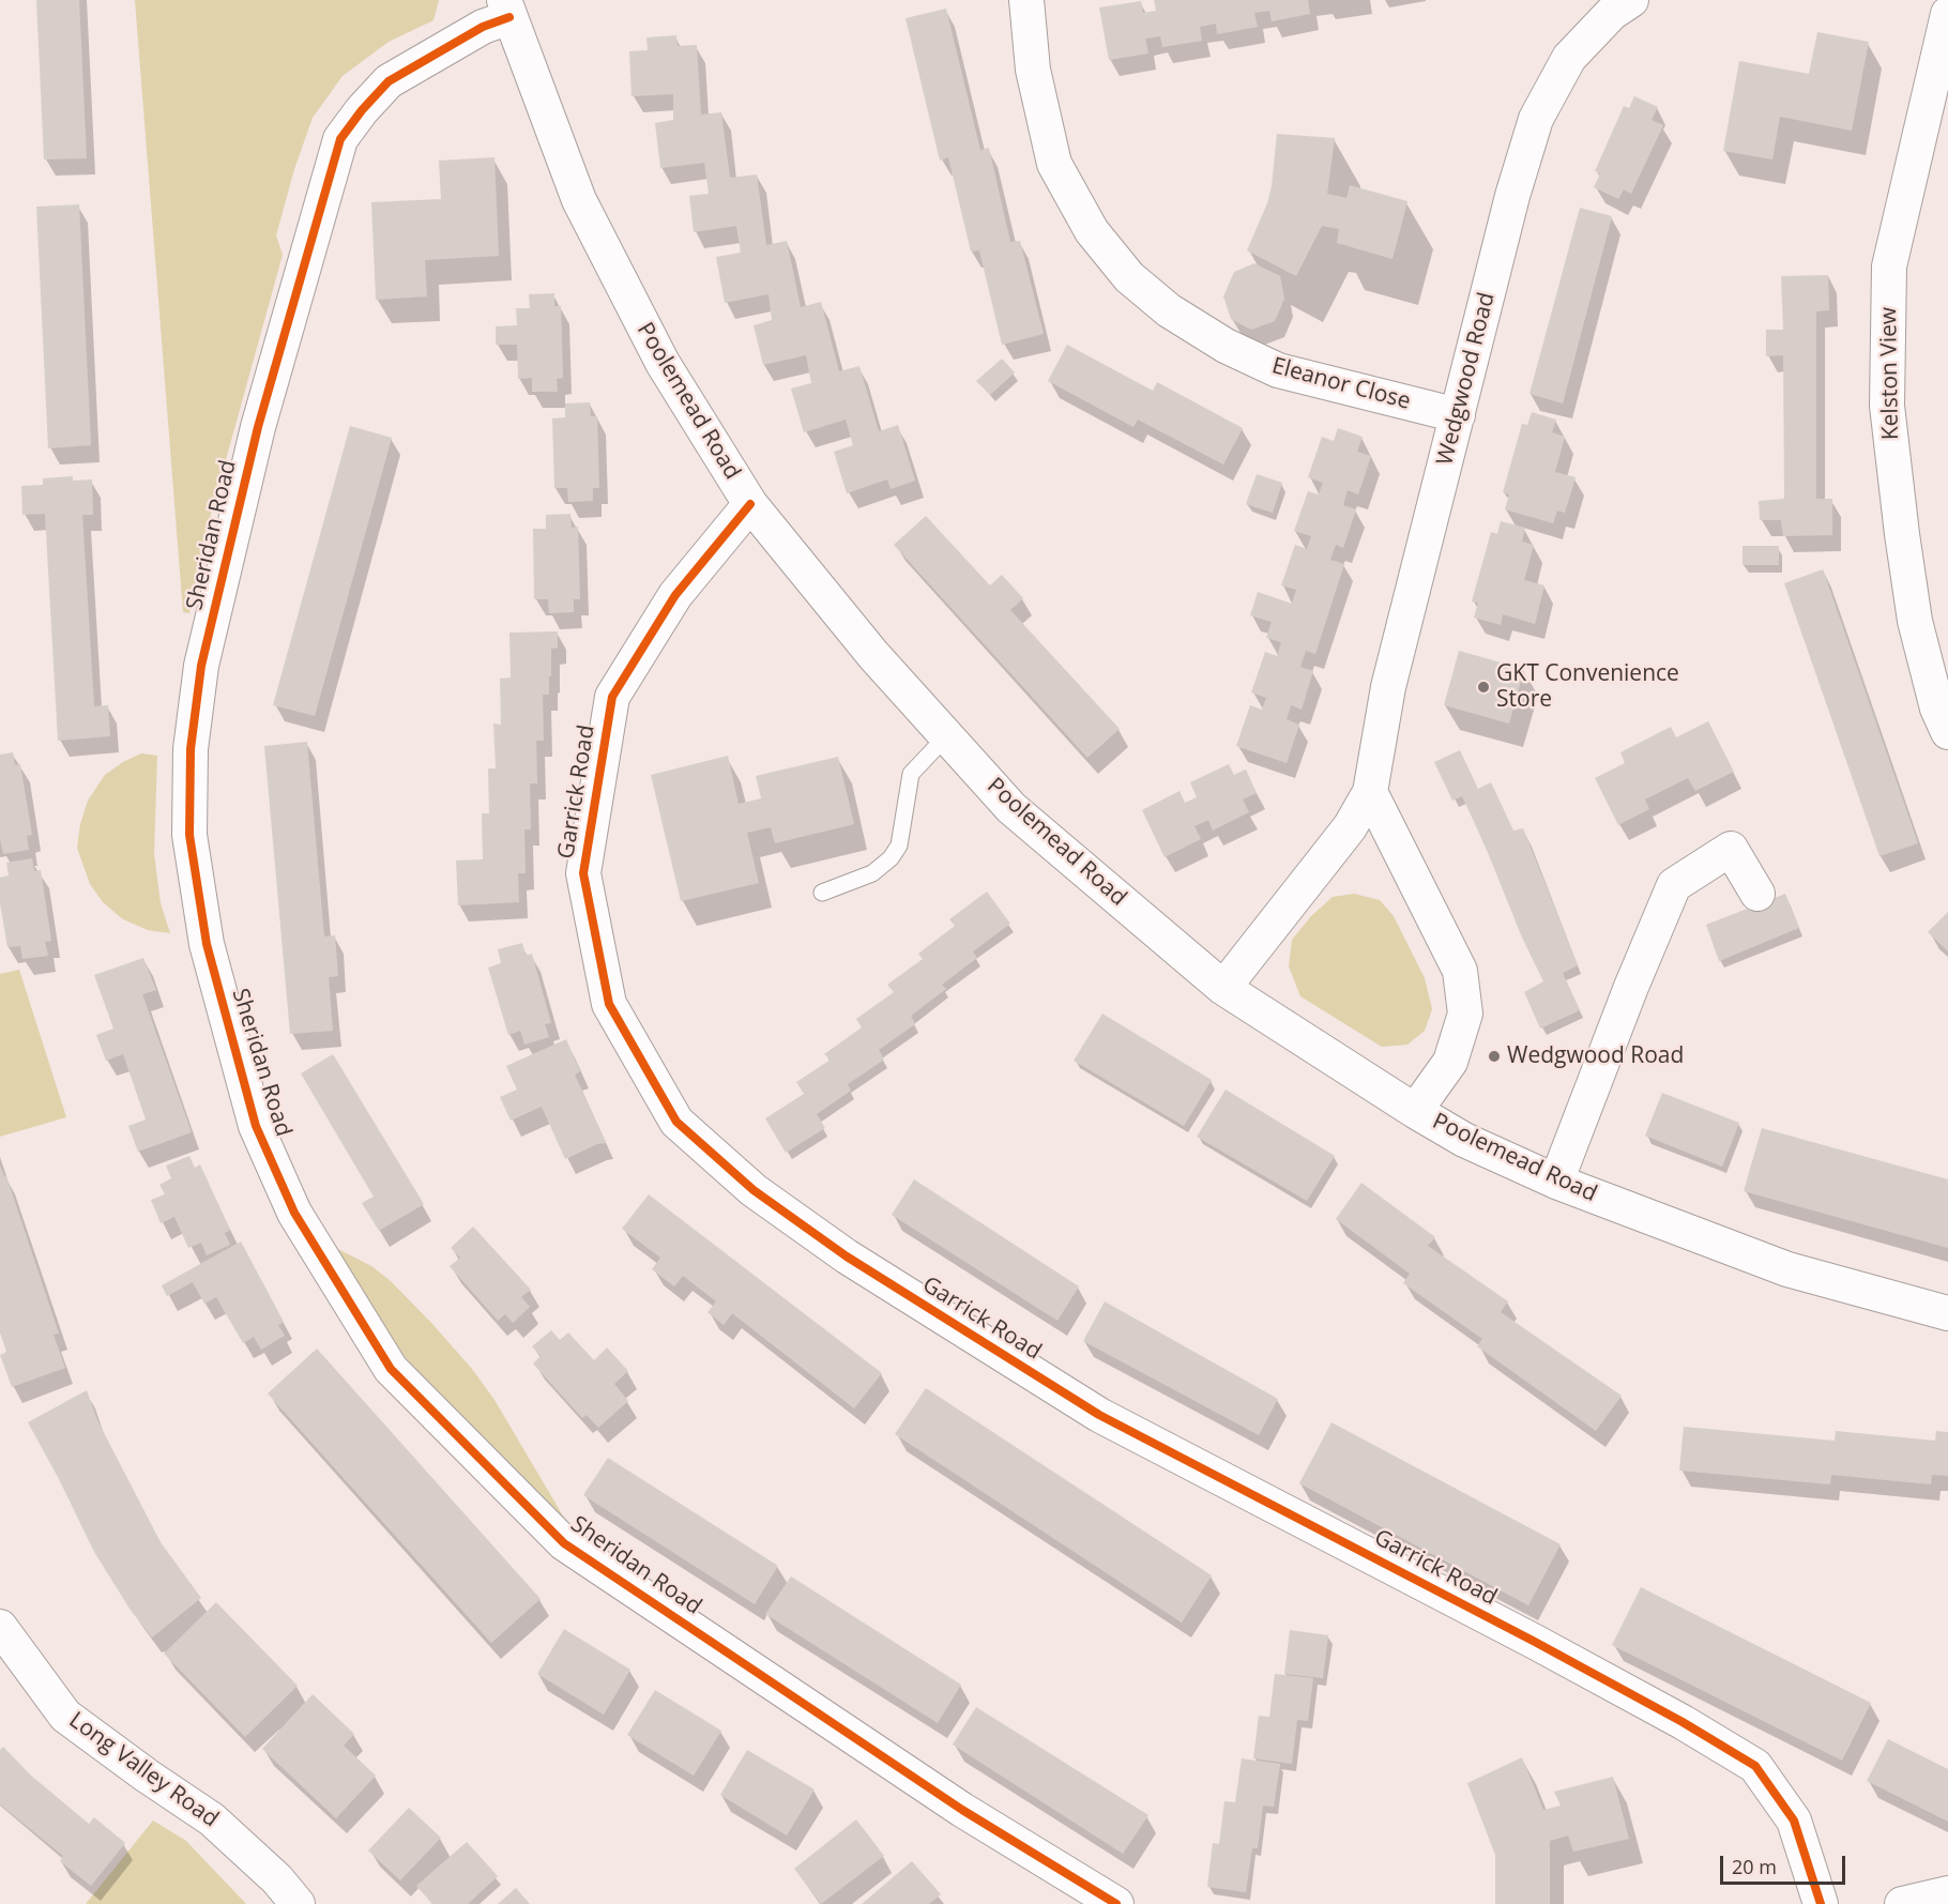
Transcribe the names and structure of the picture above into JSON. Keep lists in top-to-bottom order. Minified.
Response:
{"streets":{"street":["Kelston View","Wedgwood Road","Eleanor Close","Poolemead Road","Sheridan Road","Garrick Road","Long Valley Road"]},"crossings":[["Wedgwood Road","Eleanor Close"],["Wedgwood Road","Poolemead Road"],["Poolemead Road","Sheridan Road"],["Poolemead Road","Garrick Road"]],"places":["GKT Convenience Store","Wedgwood Road"],"scale_bar":"20 m"}
